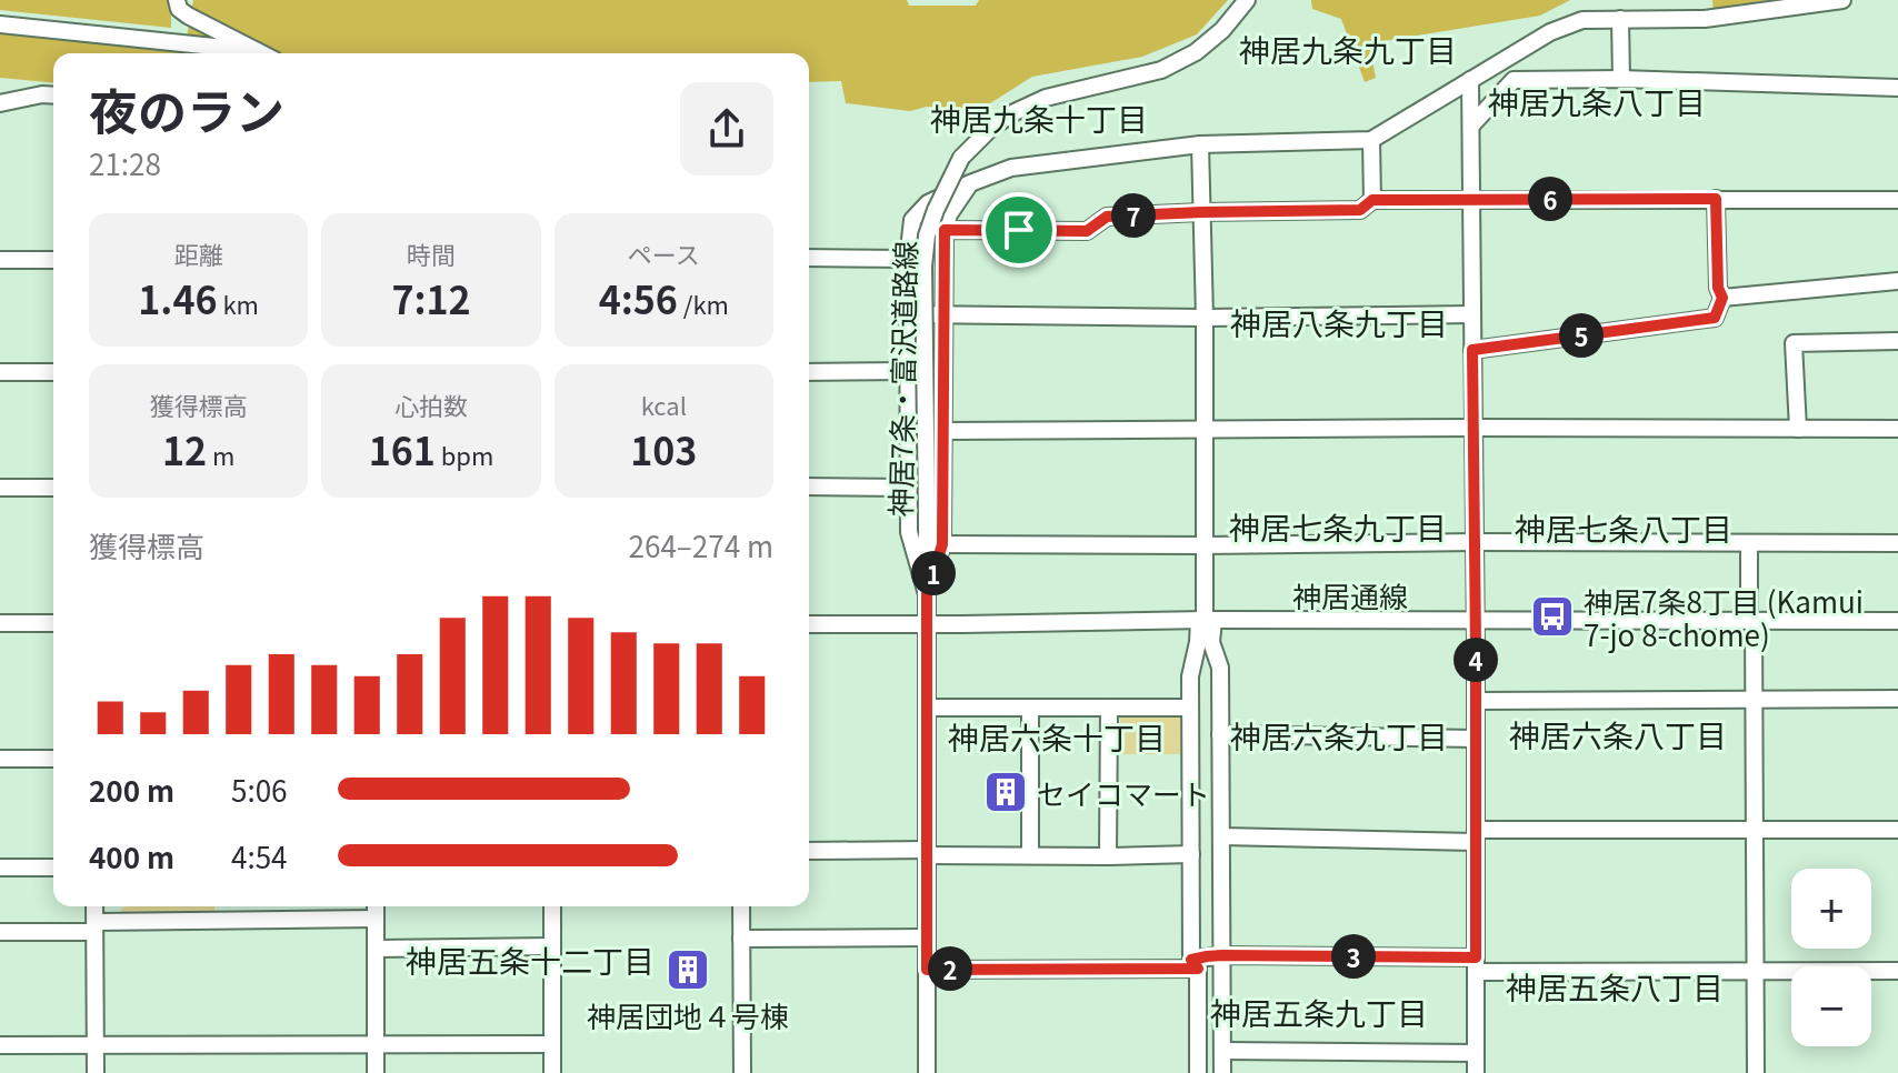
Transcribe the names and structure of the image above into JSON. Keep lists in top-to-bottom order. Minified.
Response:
{"streets":{"street":["神居7条・富沢道路線","神居通線"]},"crossings":[["神居7条・富沢道路線","神居通線"]],"districts":["神居九条九丁目","神居九条八丁目","神居九条十丁目","神居八条九丁目","神居七条九丁目","神居七条八丁目","神居六条八丁目","神居六条九丁目","神居六条十丁目","神居五条十二丁目","神居五条八丁目","神居五条九丁目"],"places":{"bus stop":["神居7条8丁目 (Kamui 7-jo 8-chome)"],"building":["セイコマート","神居団地４号棟"]},"page":{"heading":["夜のラン","21:28"],"pins":["6","7","5","1","4","3","2"],"stats":[["距離","1.46 km"],["時間","7:12"],["ペース","4:56 /km"],["獲得標高","12 m"],["心拍数","161 bpm"],["kcal","103"]],"chart":["獲得標高","264–274 m"],"list":[{"name":"200 m","note":"5:06"},{"name":"400 m","note":"4:54"}],"map_buttons":["+","−"]}}
